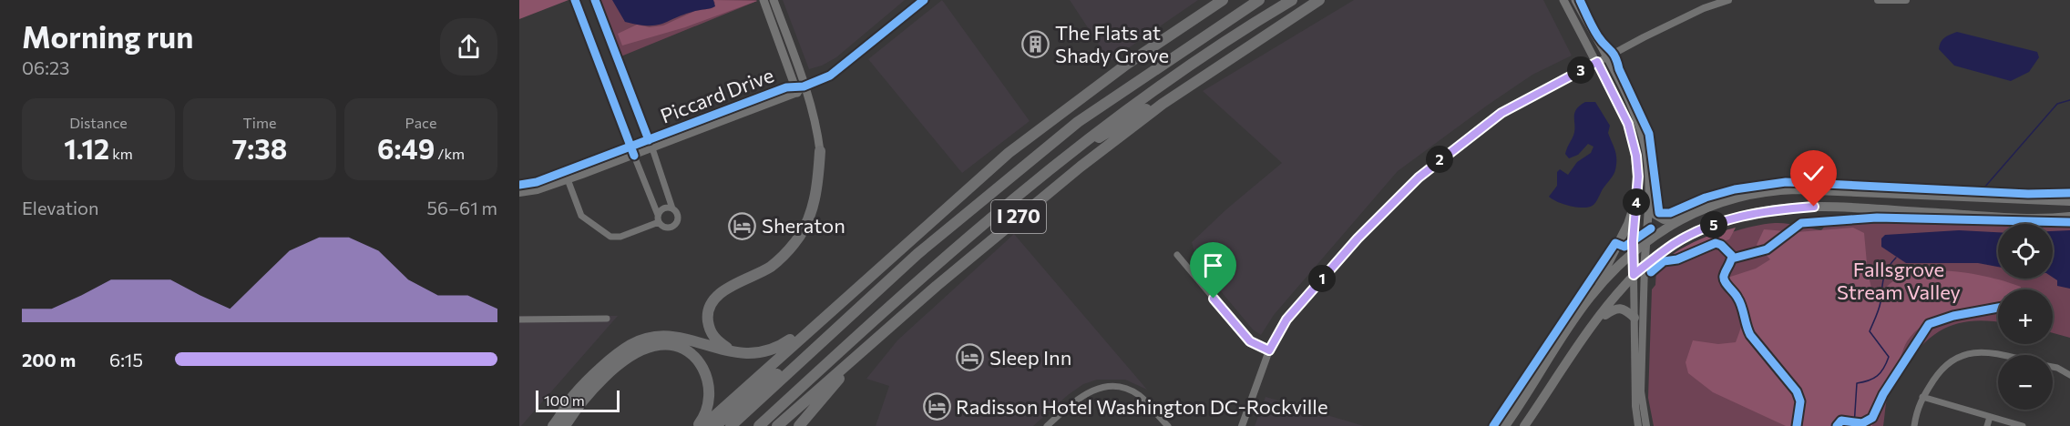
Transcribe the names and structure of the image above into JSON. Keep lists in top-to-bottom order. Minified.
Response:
{"streets":{"highway":["I 270"],"street":["Piccard Drive"]},"parks":["Fallsgrove Stream Valley"],"places":{"building":["The Flats at Shady Grove"],"hotel":["Sheraton","Sleep Inn","Radisson Hotel Washington DC-Rockville"]},"scale_bar":"100 m","page":{"heading":["Morning run","06:23"],"pins":["3","2","4","5","1"],"stats":[["Distance","1.12 km"],["Time","7:38"],["Pace","6:49 /km"]],"chart":["Elevation","56–61 m"],"map_buttons":["+","−"],"list":[{"name":"200 m","note":"6:15"}],"scale":"100 m"}}
